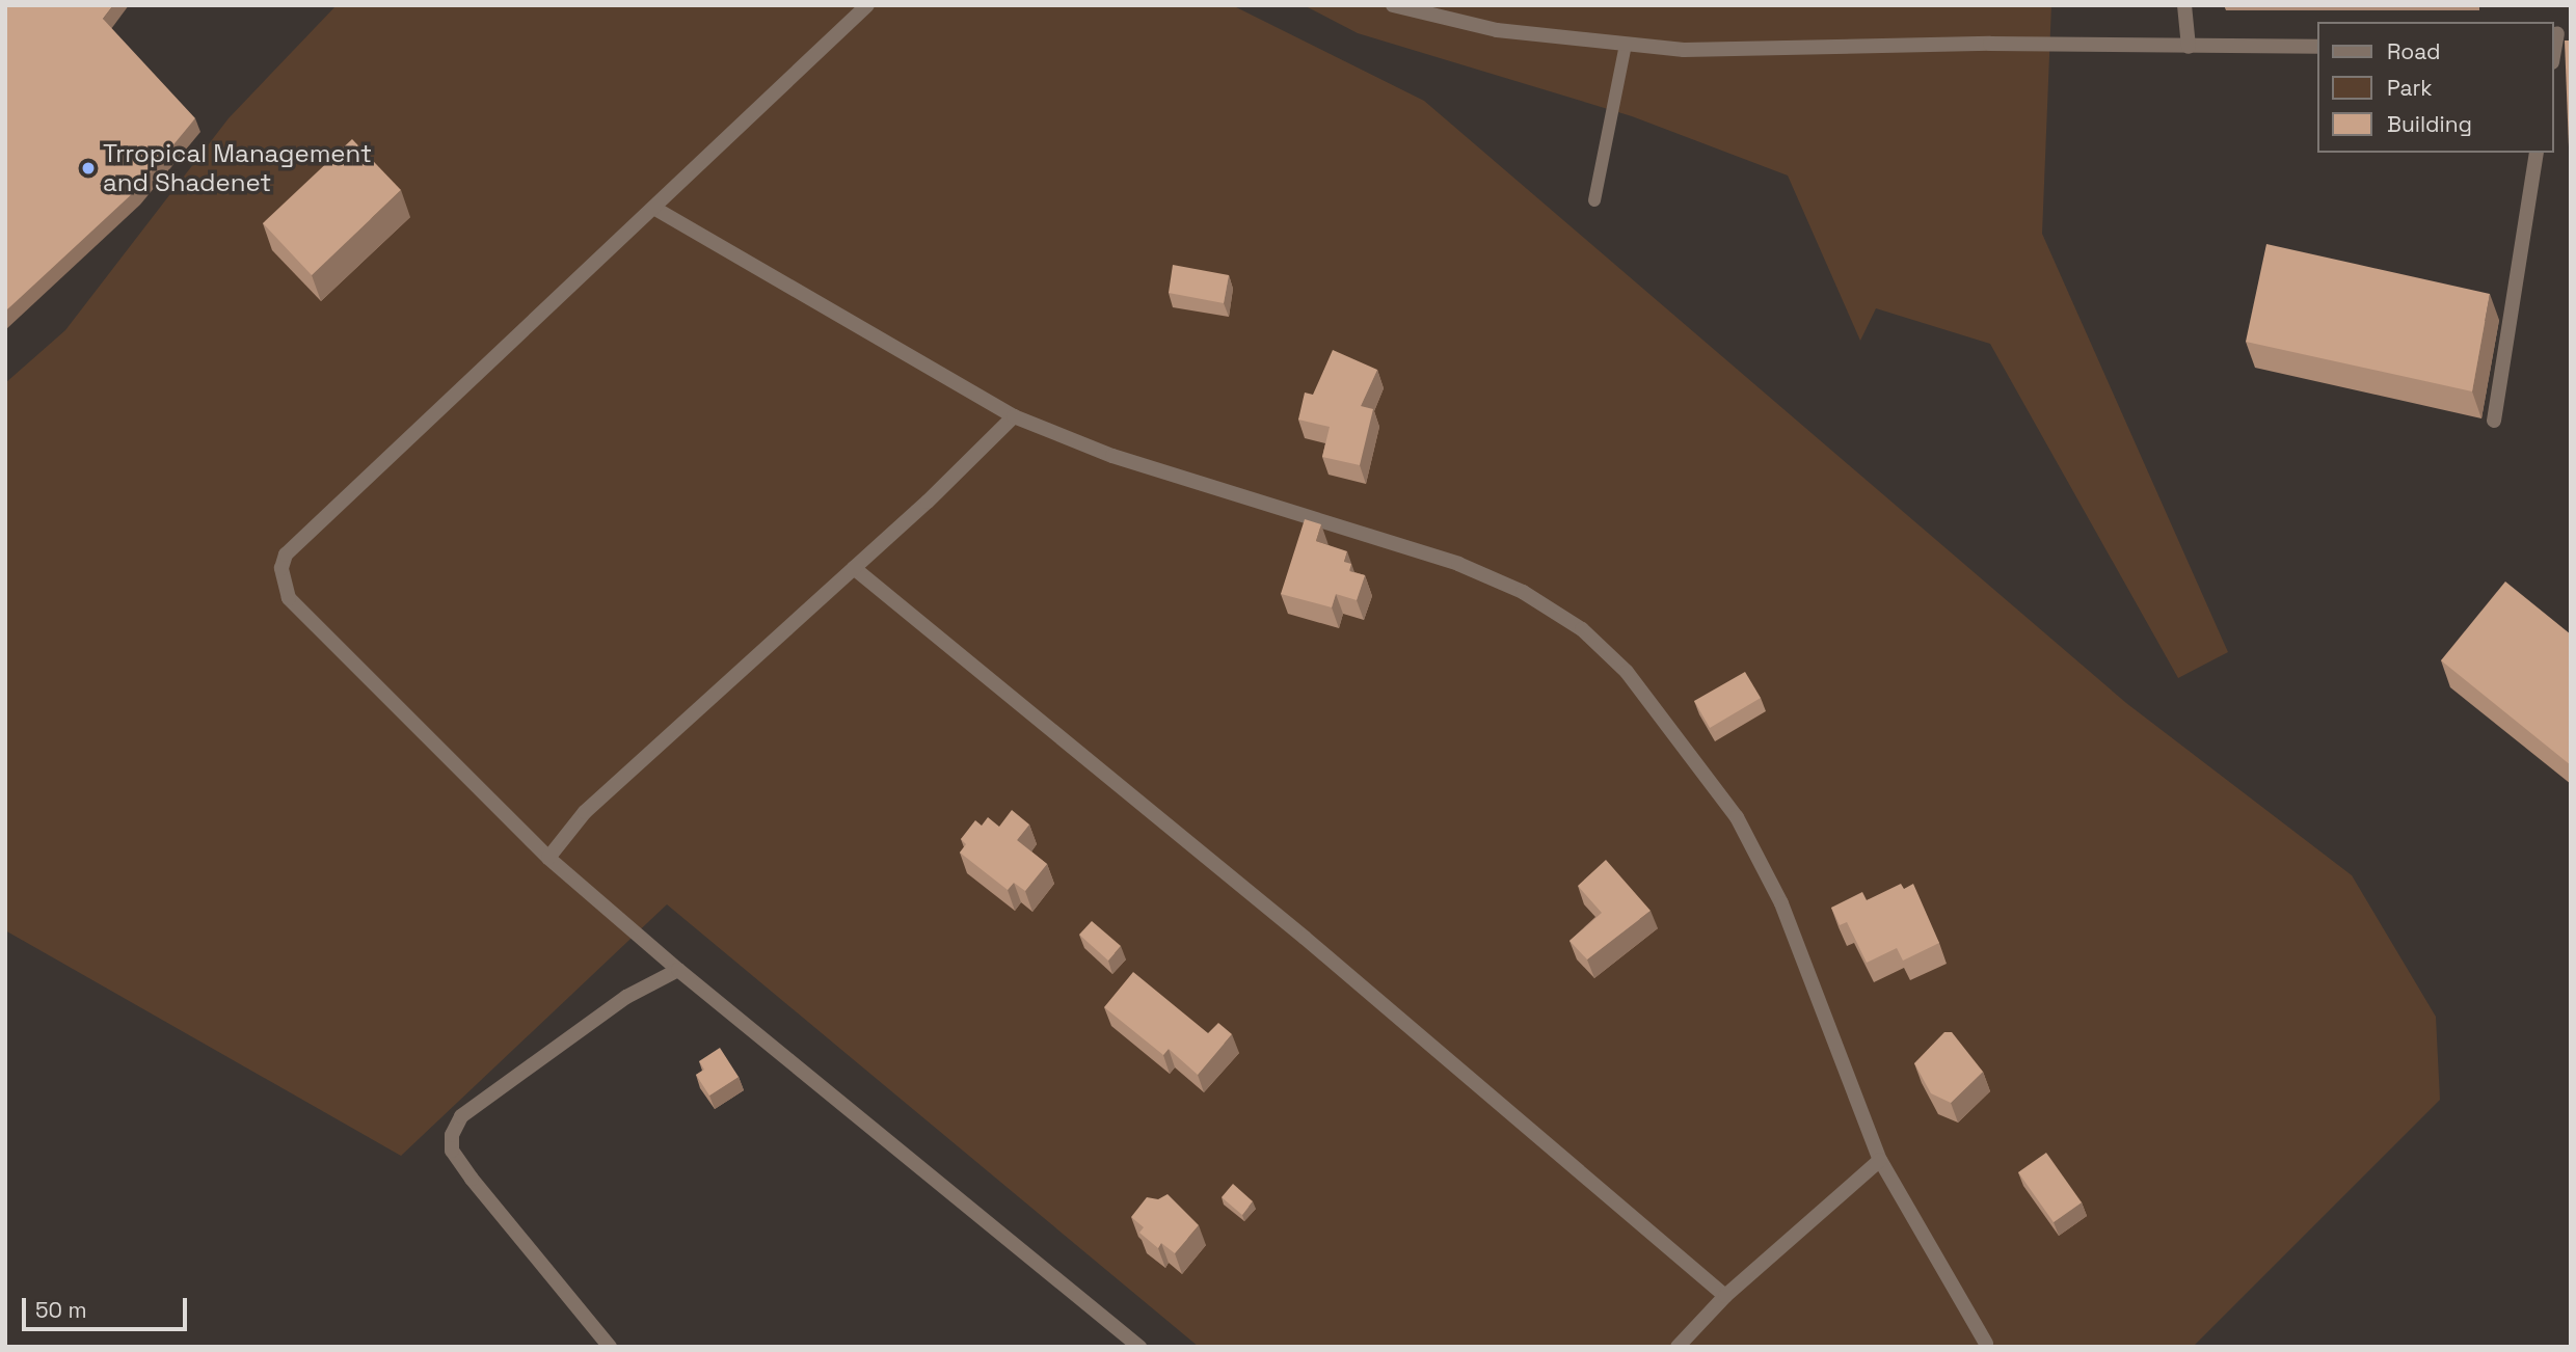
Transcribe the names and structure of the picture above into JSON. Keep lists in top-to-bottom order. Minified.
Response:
{"places":["Trropical Management and Shadenet"],"legend":["Road","Park","Building"],"scale_bar":"50 m"}
